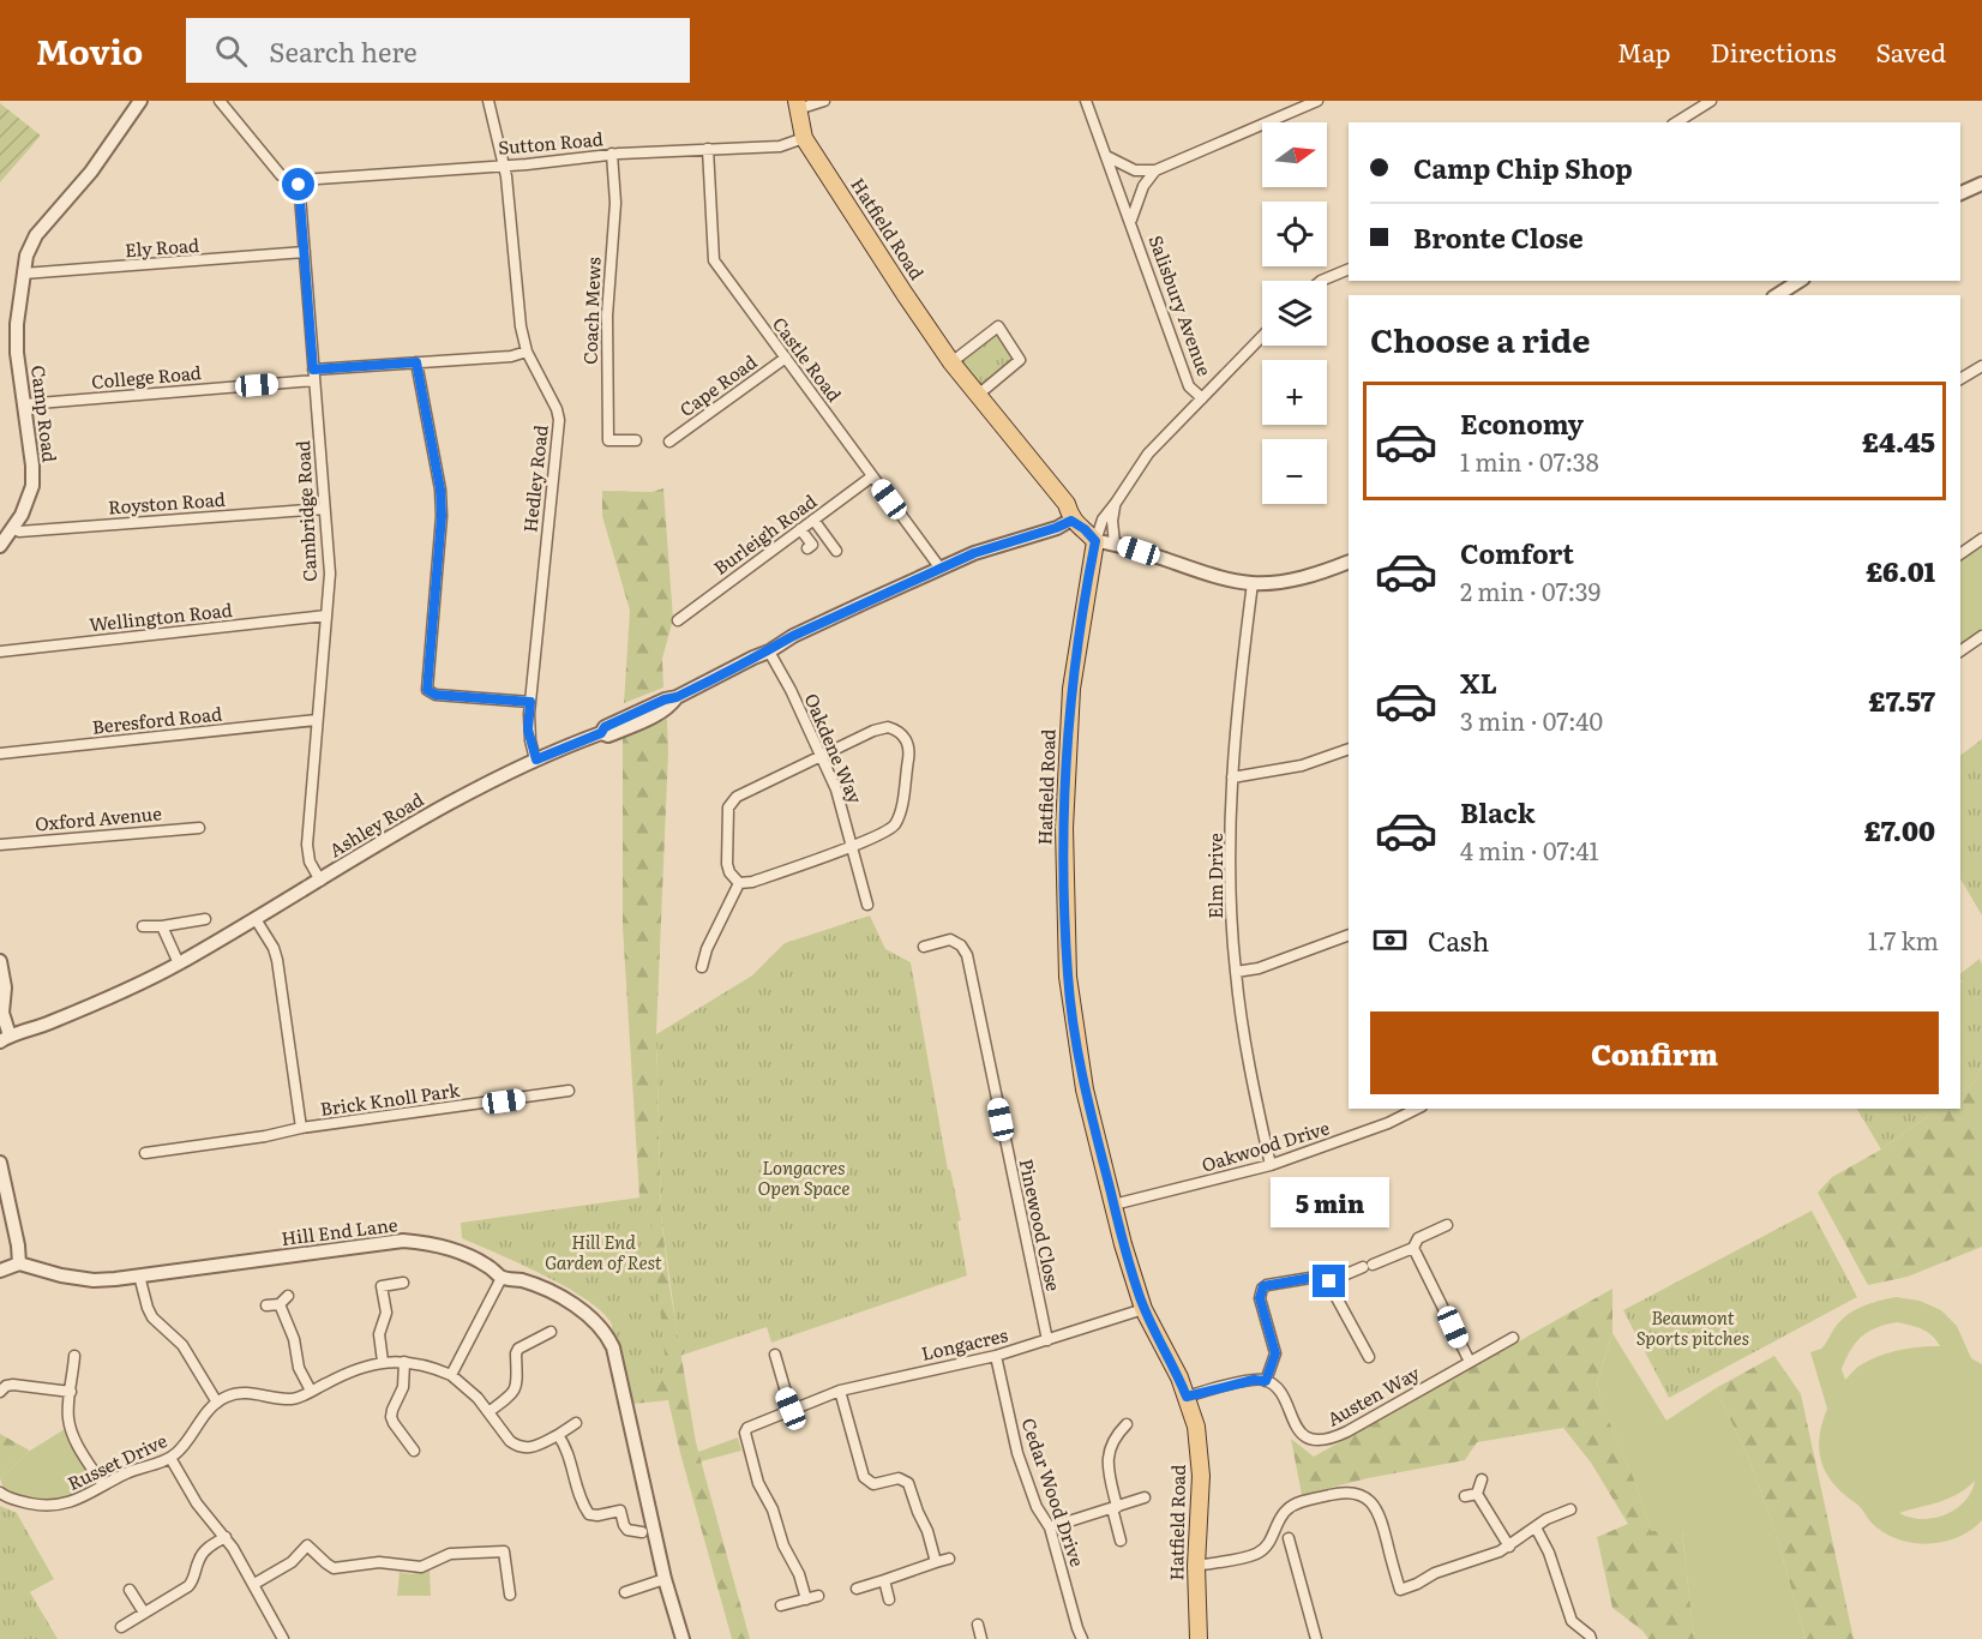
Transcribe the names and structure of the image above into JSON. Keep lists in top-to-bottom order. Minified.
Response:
{"streets":{"main road":["Hatfield Road"],"street":["Sutton Road","Ely Road","Salisbury Avenue","Coach Mews","Castle Road","College Road","Cape Road","Camp Road","Hedley Road","Royston Road","Cambridge Road","Burleigh Road","Wellington Road","Beresford Road","Oakdene Way","Oxford Avenue","Ashley Road","Elm Drive","Brick Knoll Park","Oakwood Drive","Pinewood Close","Hill End Lane","Longacres","Austen Way","Russet Drive","Cedar Wood Drive"]},"crossings":[["Sutton Road","Hatfield Road"],["Sutton Road","Coach Mews"],["Sutton Road","Castle Road"],["Sutton Road","Hedley Road"],["Sutton Road","Cambridge Road"],["Hatfield Road","Ashley Road"],["Hatfield Road","Oakwood Drive"],["Hatfield Road","Longacres"],["Ely Road","Camp Road"],["Ely Road","Cambridge Road"],["Castle Road","Cape Road"],["Castle Road","Burleigh Road"],["Castle Road","Ashley Road"],["College Road","Camp Road"],["College Road","Hedley Road"],["College Road","Cambridge Road"],["Camp Road","Royston Road"],["Hedley Road","Ashley Road"],["Royston Road","Cambridge Road"],["Cambridge Road","Wellington Road"],["Cambridge Road","Beresford Road"],["Cambridge Road","Ashley Road"],["Oakdene Way","Ashley Road"],["Ashley Road","Brick Knoll Park"],["Elm Drive","Oakwood Drive"],["Pinewood Close","Longacres"],["Longacres","Cedar Wood Drive"]],"parks":["Longacres Open Space","Hill End Garden of Rest","Beaumont Sports pitches"],"north":"right","page":{"header":"Movio","search":"Search here","nav":["Map","Directions","Saved"],"map_buttons":["+","−"],"banner":["Camp Chip Shop","Bronte Close"],"heading":"Choose a ride","list":[{"name":"Economy","note":"1 min · 07:38","value":"£4.45"},{"name":"Comfort","note":"2 min · 07:39","value":"£6.01"},{"name":"XL","note":"3 min · 07:40","value":"£7.57"},{"name":"Black","note":"4 min · 07:41","value":"£7.00"}],"pay":["Cash","1.7 km"],"buttons":"Confirm","bubble":"5 min"}}
